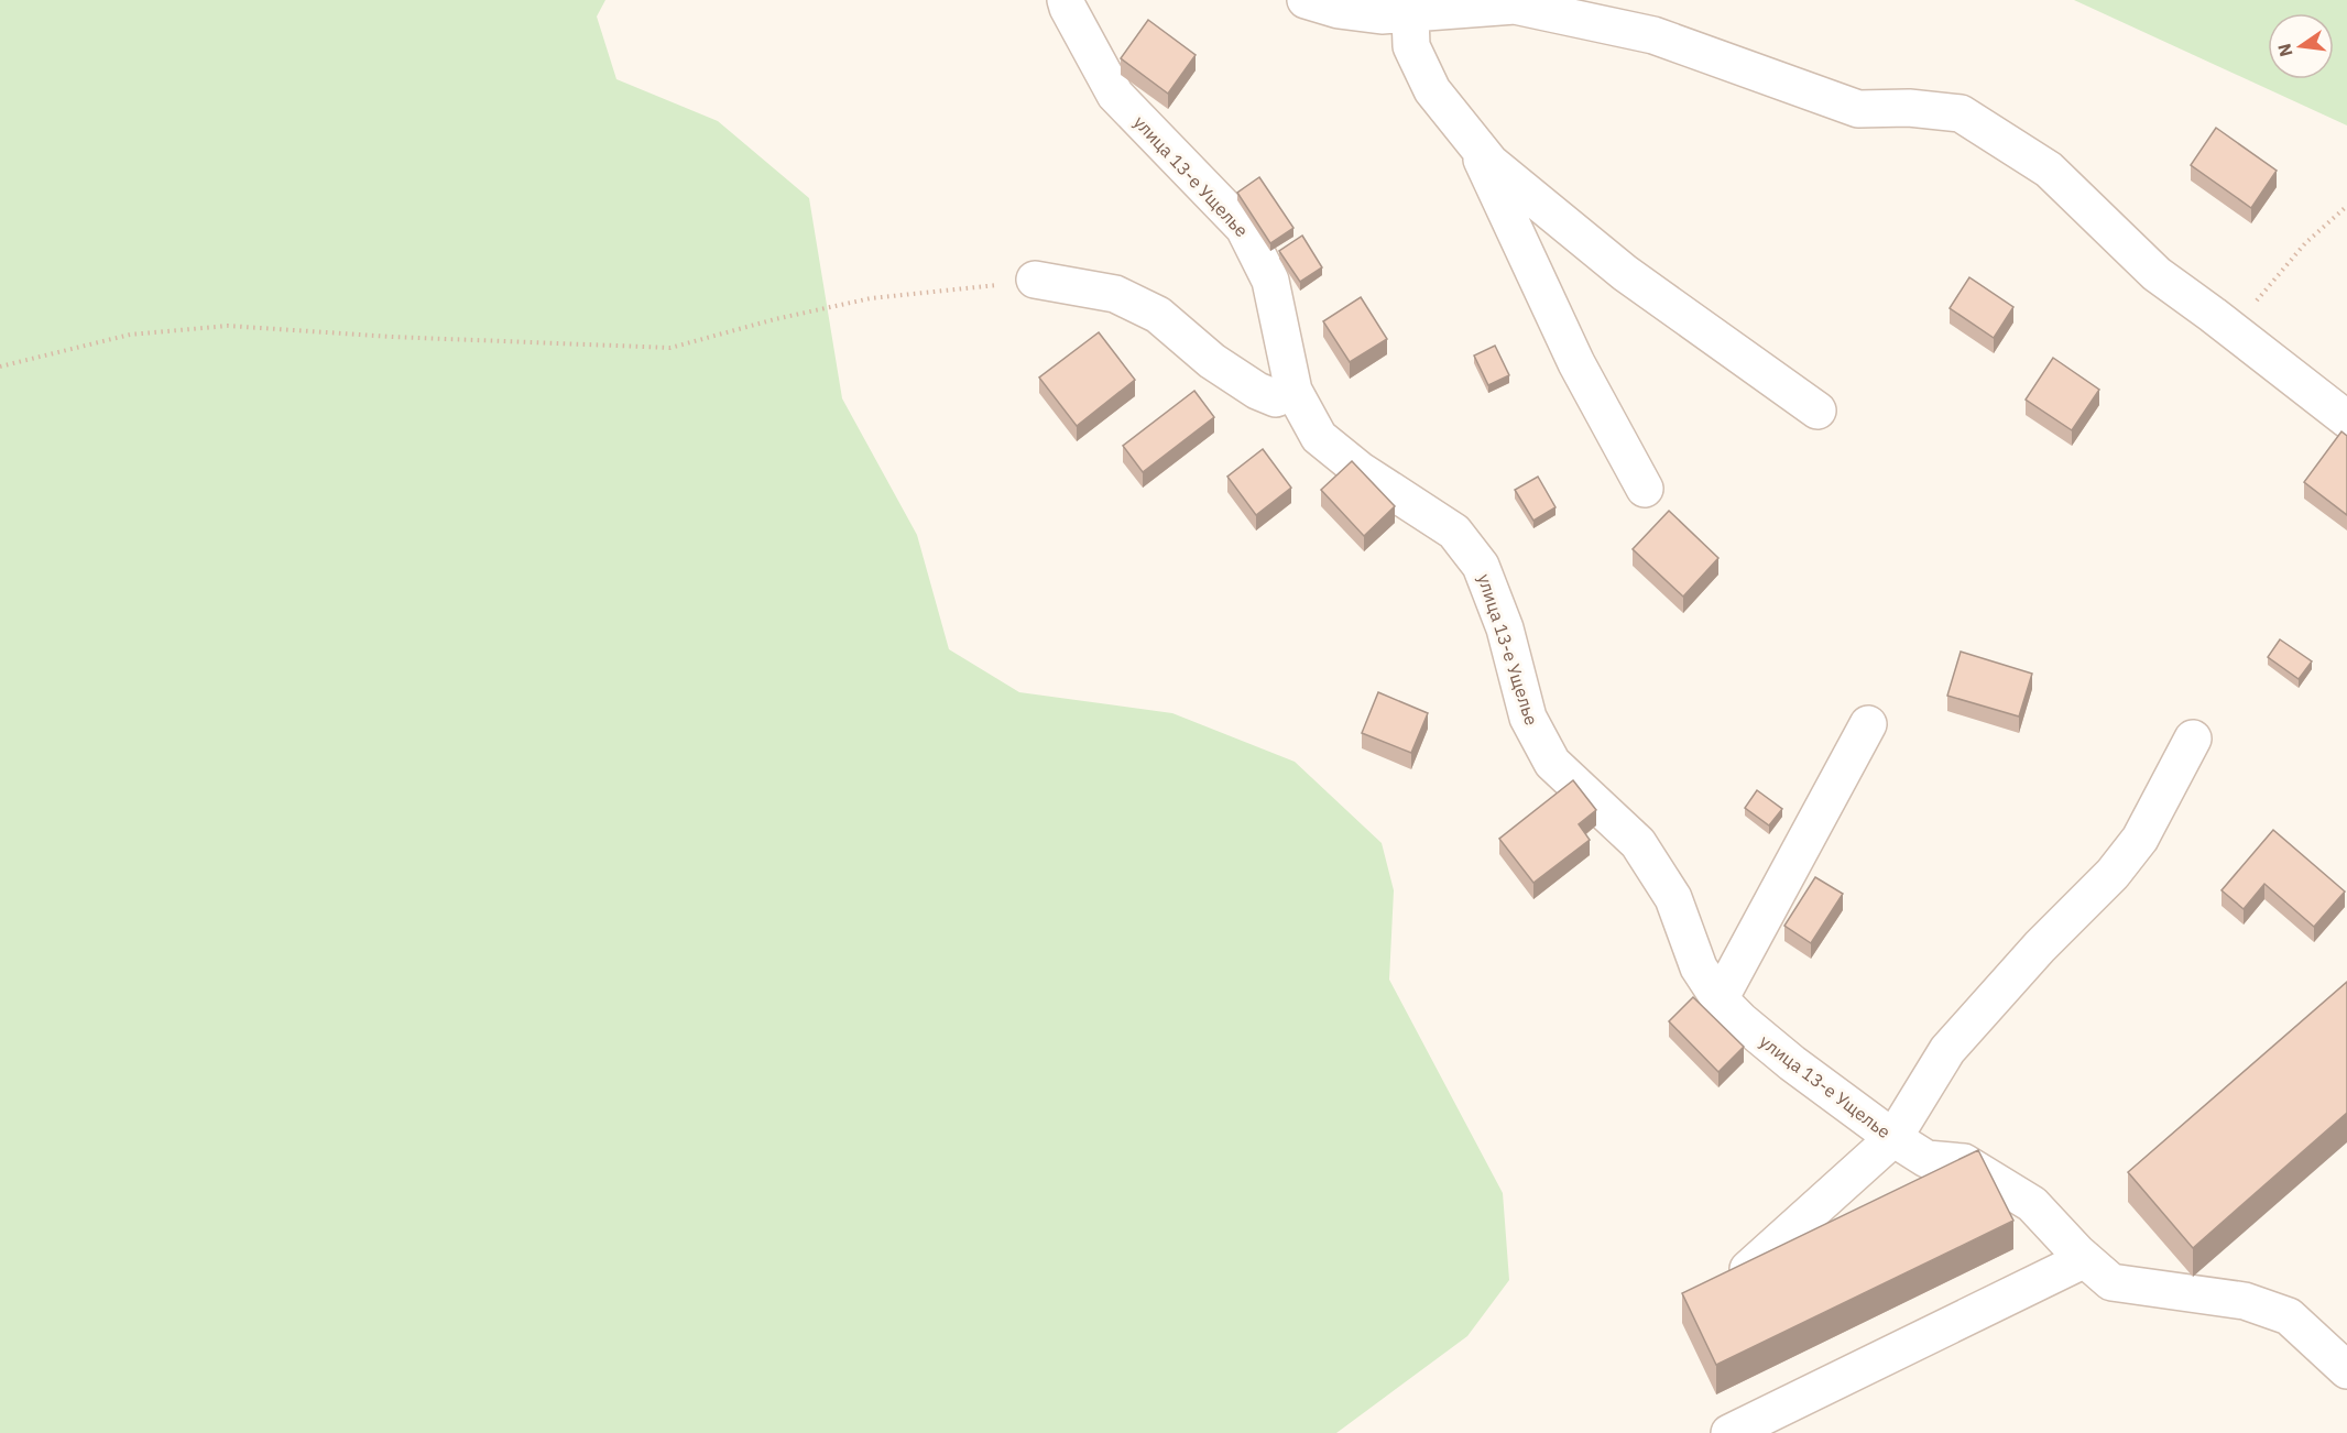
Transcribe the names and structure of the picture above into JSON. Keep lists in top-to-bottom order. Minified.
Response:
{"streets":{"street":["улица 13-е Ущелье"]},"north":"left"}
